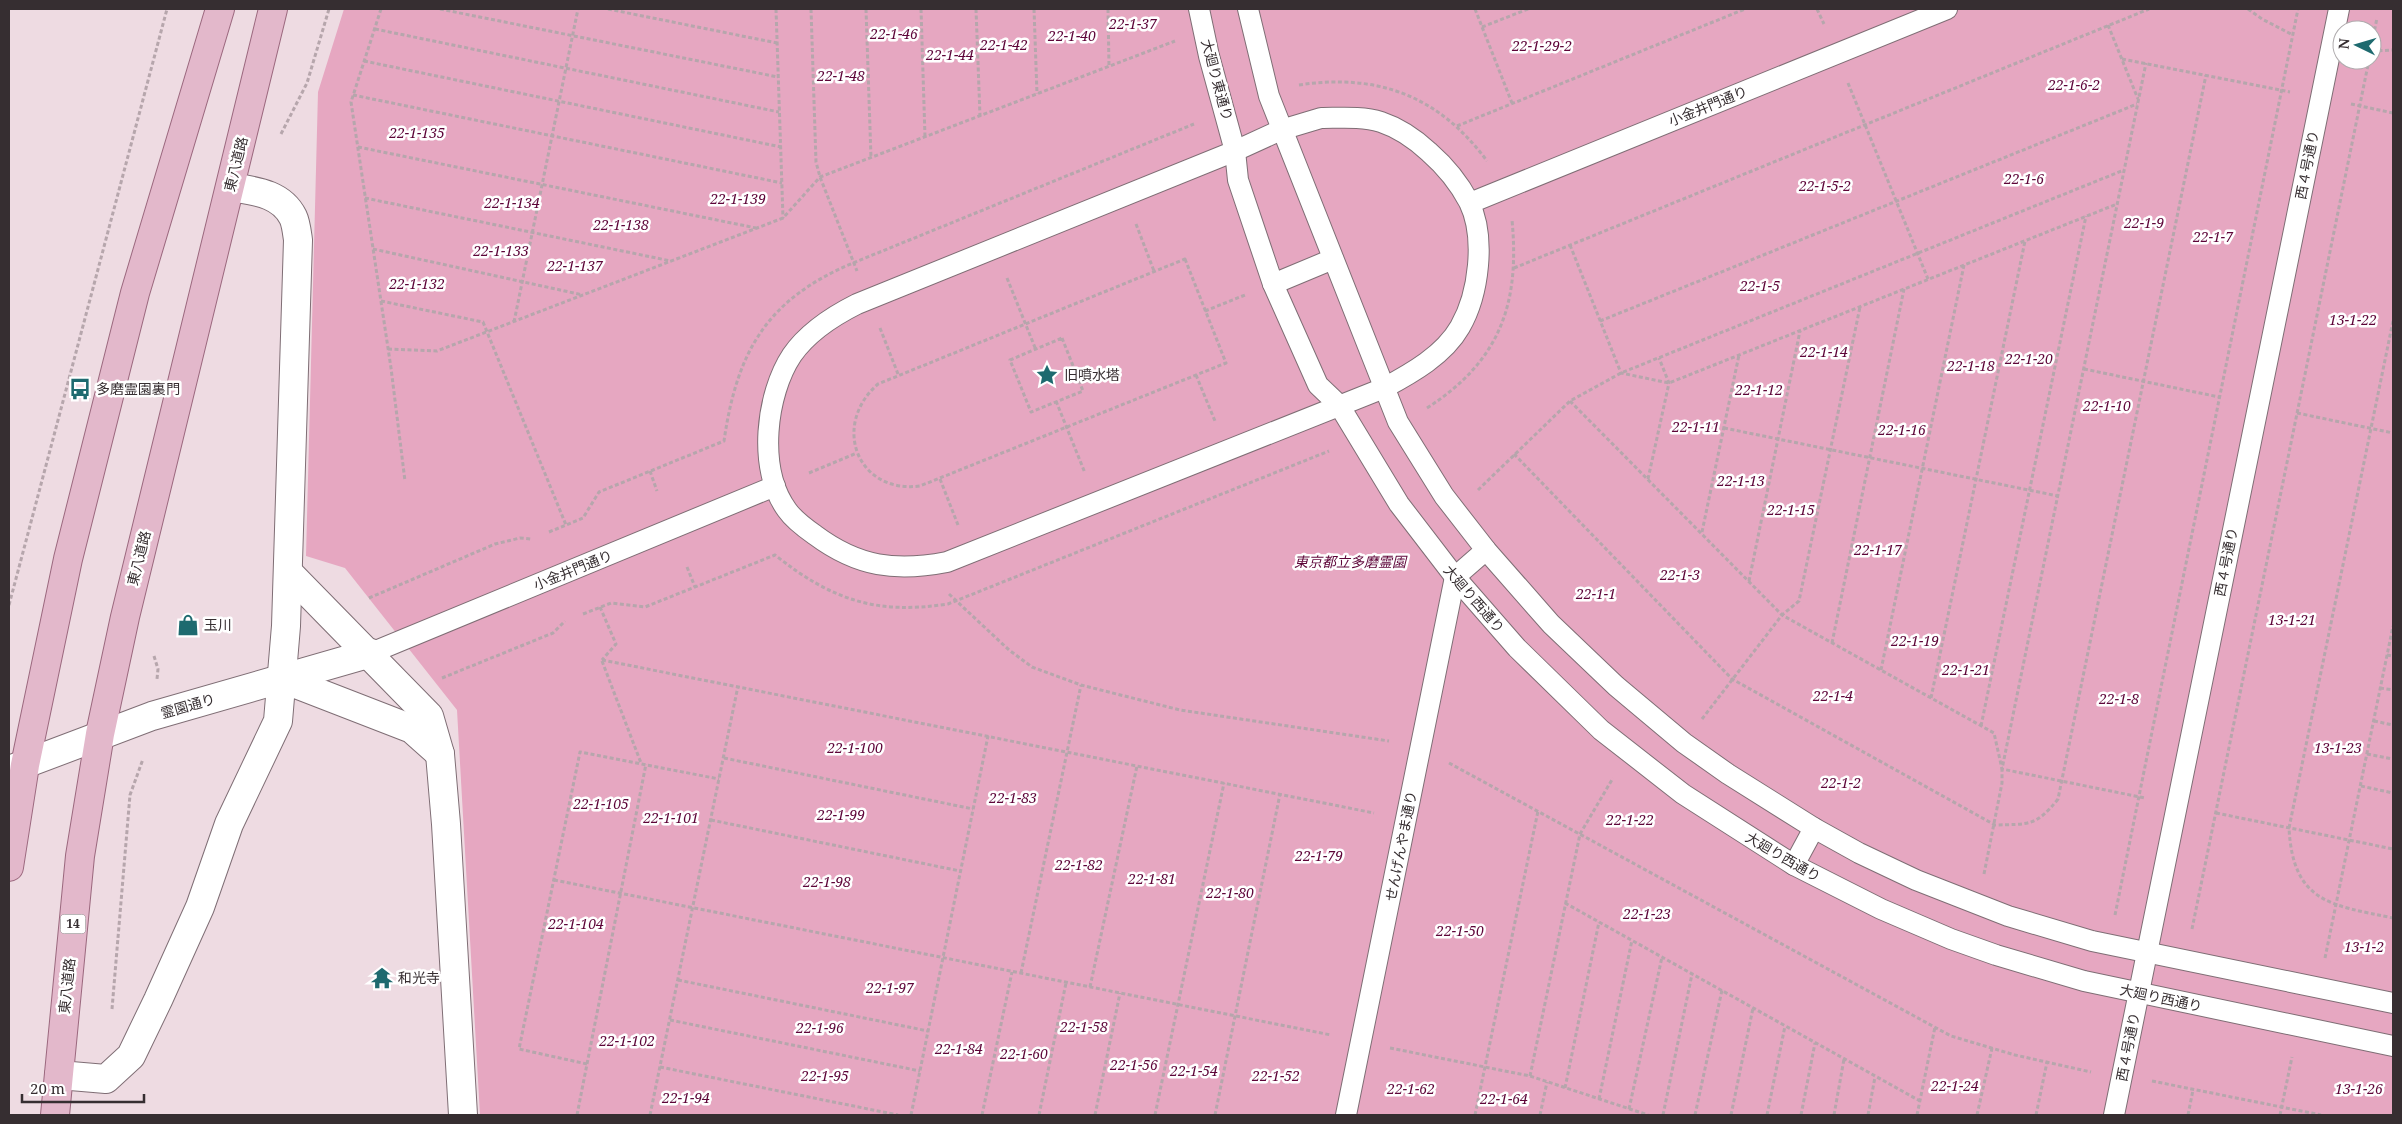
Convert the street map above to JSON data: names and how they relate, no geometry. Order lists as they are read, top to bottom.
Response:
{
  "streets": {
    "main road": ["東八道路", "14"],
    "street": ["霊園通り"],
    "lane": [
      "大廻り東通り",
      "小金井門通り",
      "西４号通り",
      "大廻り西通り",
      "せんげんやま通り"
    ]
  },
  "crossings": [
    ["大廻り東通り", "大廻り西通り"],
    ["小金井門通り", "霊園通り"],
    ["東八道路", "霊園通り"],
    ["西４号通り", "大廻り西通り"],
    ["大廻り西通り", "せんげんやま通り"]
  ],
  "parks": [
    "22-1-37",
    "22-1-46",
    "22-1-40",
    "22-1-42",
    "22-1-29-2",
    "22-1-44",
    "22-1-48",
    "22-1-6-2",
    "22-1-135",
    "22-1-6",
    "22-1-5-2",
    "22-1-139",
    "22-1-134",
    "22-1-9",
    "22-1-138",
    "22-1-7",
    "22-1-133",
    "22-1-137",
    "22-1-132",
    "22-1-5",
    "13-1-22",
    "22-1-14",
    "22-1-20",
    "22-1-18",
    "22-1-12",
    "22-1-10",
    "22-1-11",
    "22-1-16",
    "22-1-13",
    "22-1-15",
    "22-1-17",
    "東京都立多磨霊園",
    "22-1-3",
    "22-1-1",
    "13-1-21",
    "22-1-19",
    "22-1-21",
    "22-1-4",
    "22-1-8",
    "22-1-100",
    "13-1-23",
    "22-1-2",
    "22-1-83",
    "22-1-105",
    "22-1-99",
    "22-1-101",
    "22-1-22",
    "22-1-79",
    "22-1-82",
    "22-1-81",
    "22-1-98",
    "22-1-80",
    "22-1-23",
    "22-1-104",
    "22-1-50",
    "13-1-2",
    "22-1-97",
    "22-1-58",
    "22-1-96",
    "22-1-102",
    "22-1-84",
    "22-1-60",
    "22-1-56",
    "22-1-54",
    "22-1-95",
    "22-1-52",
    "22-1-24",
    "22-1-62",
    "13-1-26",
    "22-1-94",
    "22-1-64"
  ],
  "places": {
    "place": ["旧噴水塔"],
    "bus stop": ["多磨霊園裏門"],
    "shop": ["玉川"],
    "temple": ["和光寺"]
  },
  "scale_bar": "20 m",
  "north": "left"
}
